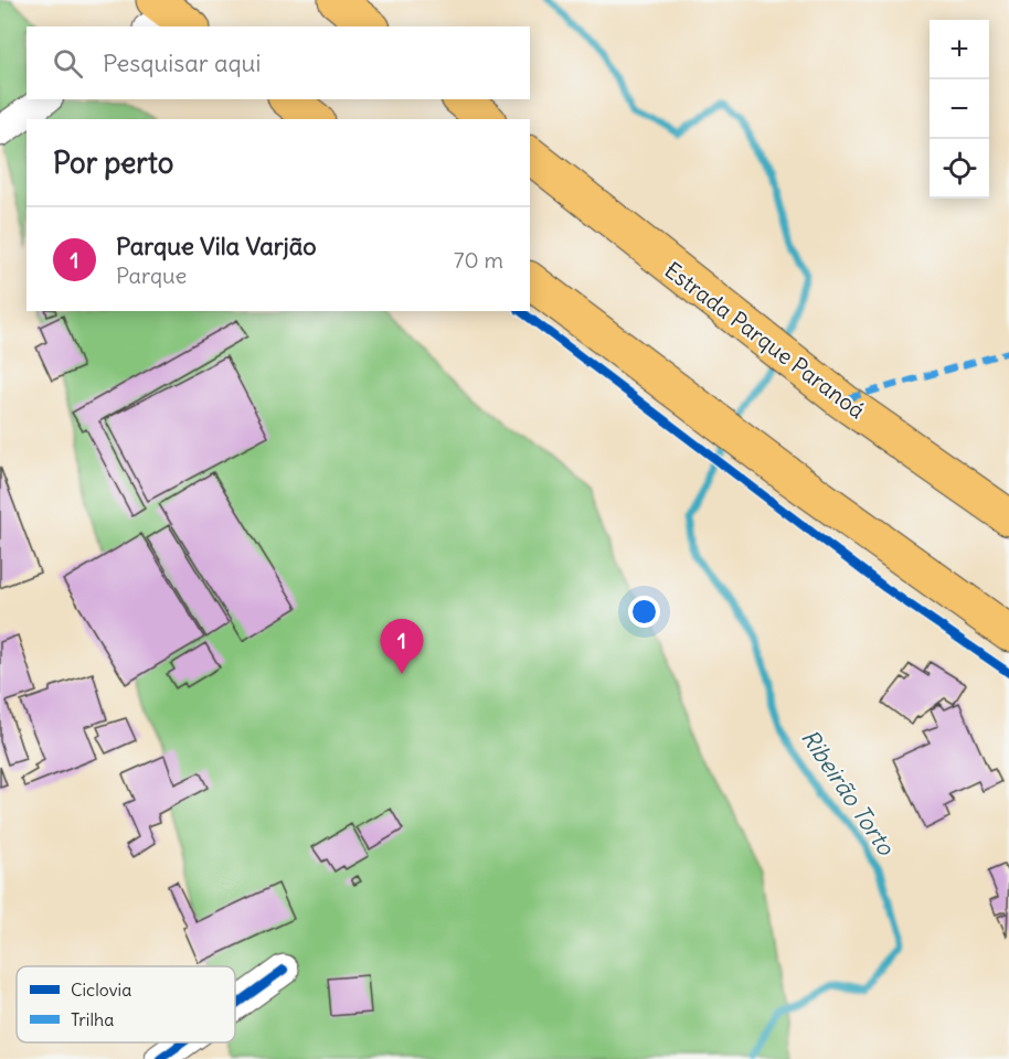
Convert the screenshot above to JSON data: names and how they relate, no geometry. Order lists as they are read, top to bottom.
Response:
{
  "streets": {
    "main road": ["Estrada Parque Paranoá"]
  },
  "water": ["Ribeirão Torto"],
  "legend": ["Ciclovia", "Trilha"],
  "page": {
    "map_buttons": ["+", "−"],
    "search": "Pesquisar aqui",
    "heading": "Por perto",
    "list": [
      {
        "mark": "1",
        "name": "Parque Vila Varjão",
        "note": "Parque",
        "value": "70 m"
      }
    ],
    "pins": "1"
  }
}
